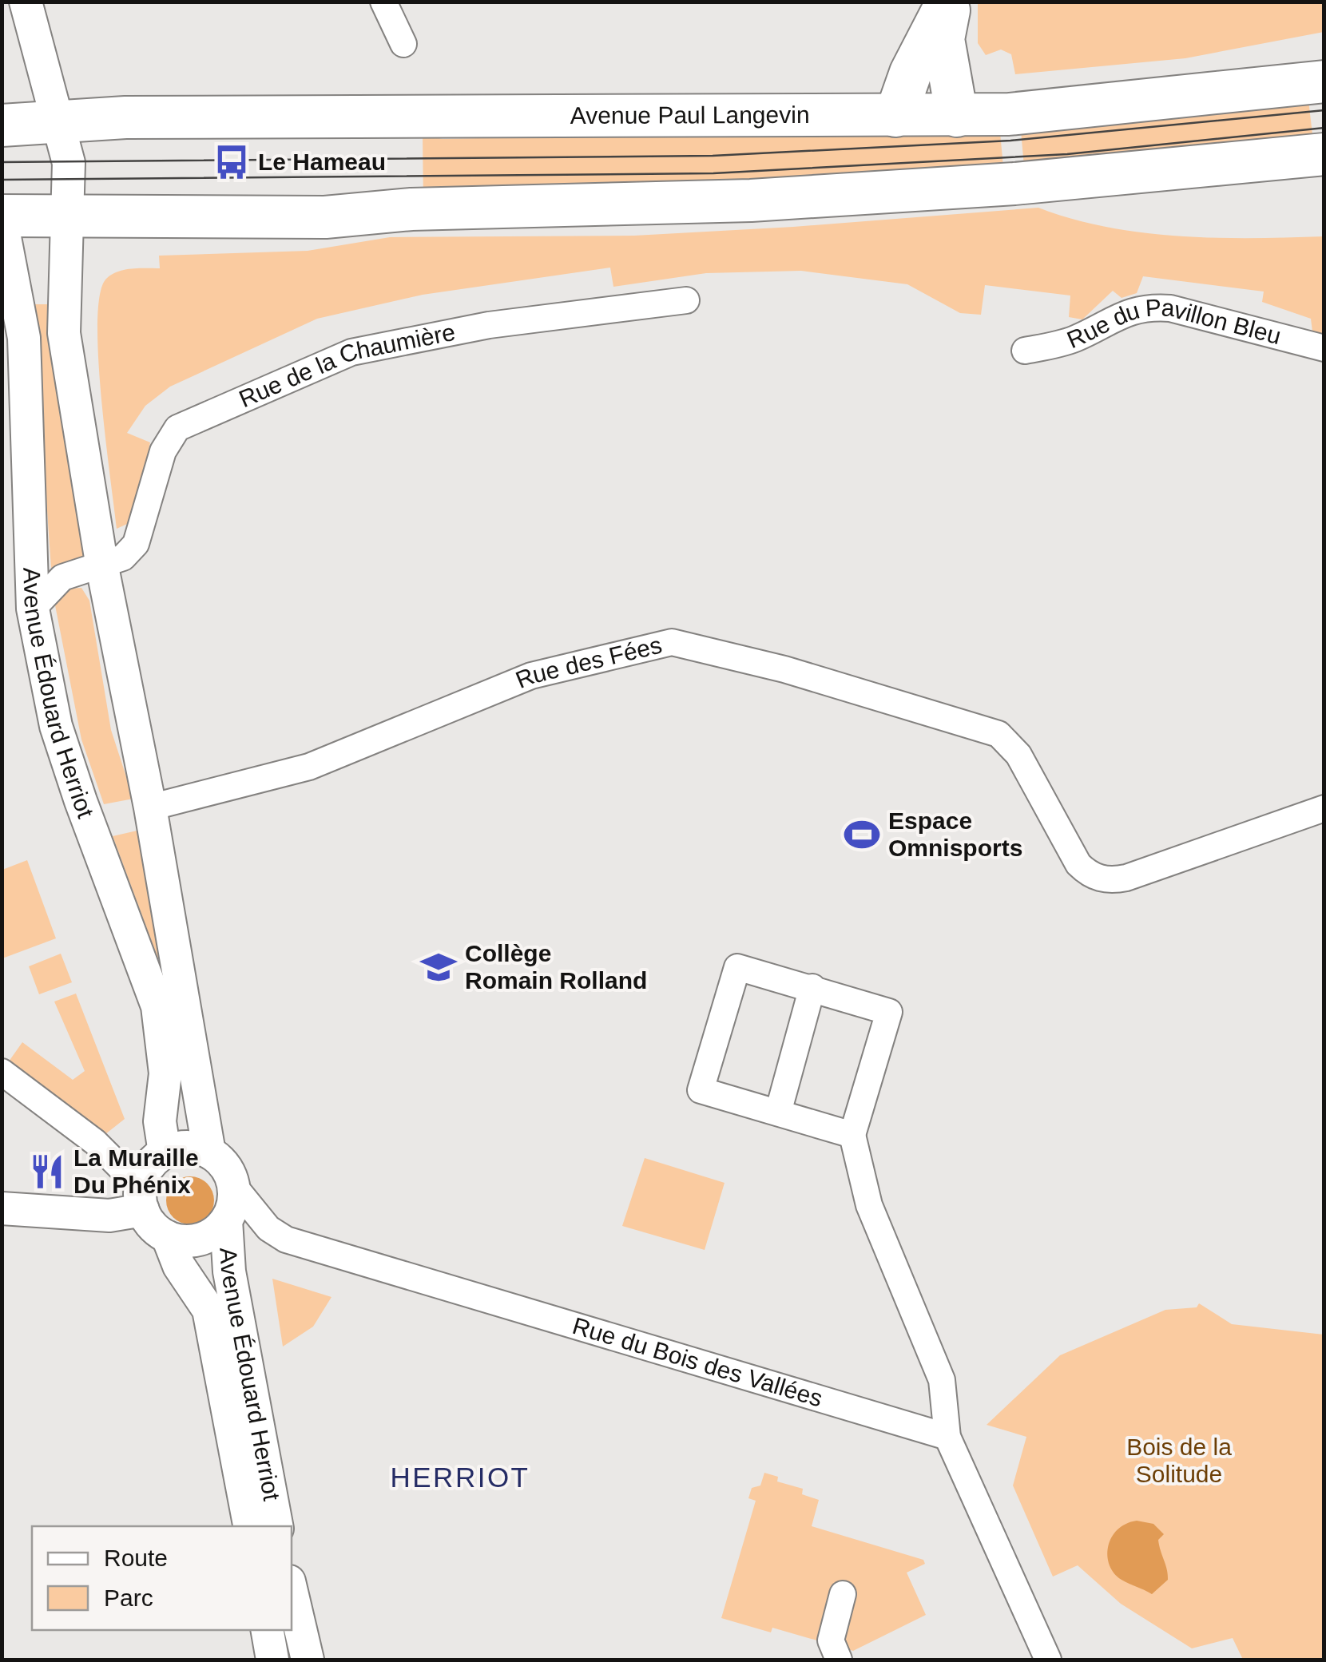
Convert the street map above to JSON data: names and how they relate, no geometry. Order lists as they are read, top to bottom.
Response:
{
  "streets": {
    "main road": ["Avenue Paul Langevin"],
    "street": [
      "Rue du Pavillon Bleu",
      "Rue de la Chaumière",
      "Rue des Fées",
      "Avenue Édouard Herriot",
      "Rue du Bois des Vallées"
    ]
  },
  "crossings": [
    ["Rue de la Chaumière", "Avenue Édouard Herriot"],
    ["Avenue Édouard Herriot", "Rue du Bois des Vallées"]
  ],
  "districts": ["HERRIOT"],
  "parks": ["Bois de la Solitude"],
  "places": {
    "bus stop": ["Le Hameau"],
    "sports": ["Espace Omnisports"],
    "school or university": ["Collège Romain Rolland"],
    "restaurant": ["La Muraille Du Phénix"]
  },
  "legend": ["Route", "Parc"]
}
